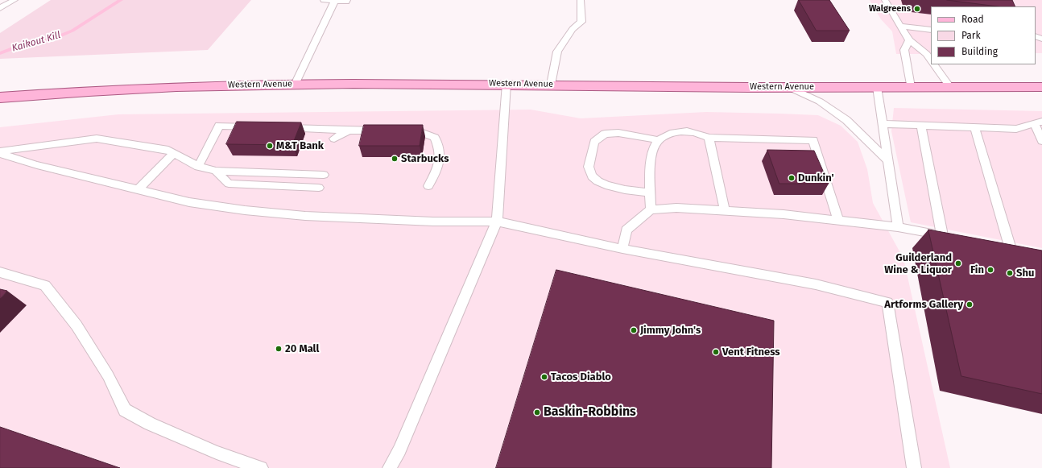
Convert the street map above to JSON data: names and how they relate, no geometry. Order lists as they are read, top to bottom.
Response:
{
  "streets": {
    "main road": ["Western Avenue"]
  },
  "water": ["Kaikout Kill"],
  "places": [
    "Walgreens",
    "M&T Bank",
    "Starbucks",
    "Dunkin'",
    "Guilderland Wine & Liquor",
    "Fin",
    "Shu",
    "Artforms Gallery",
    "Jimmy John's",
    "20 Mall",
    "Vent Fitness",
    "Tacos Diablo",
    "Baskin-Robbins"
  ],
  "legend": ["Road", "Park", "Building"]
}
